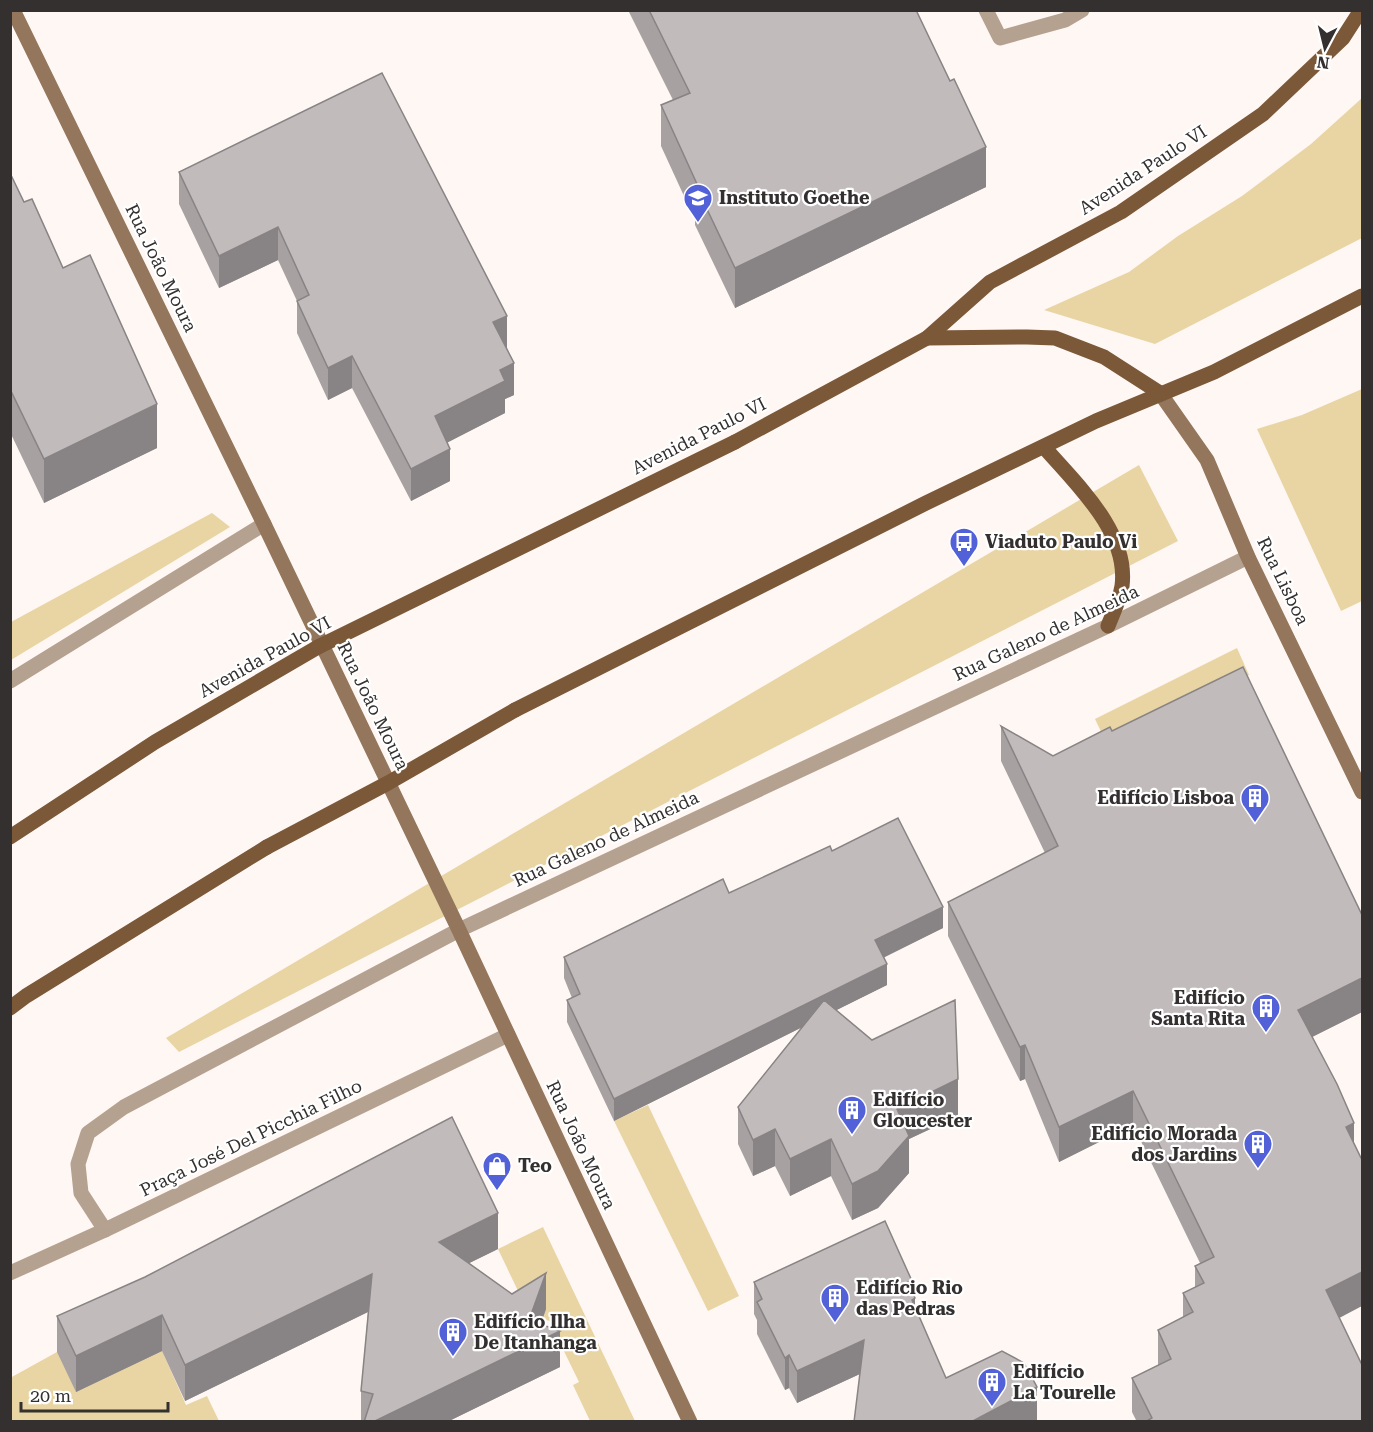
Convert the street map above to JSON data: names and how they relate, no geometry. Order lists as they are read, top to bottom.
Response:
{
  "streets": {
    "main road": ["Avenida Paulo VI"],
    "street": [
      "Rua João Moura",
      "Rua Lisboa",
      "Rua Galeno de Almeida",
      "Praça José Del Picchia Filho"
    ]
  },
  "crossings": [
    ["Rua João Moura", "Rua Galeno de Almeida"],
    ["Rua João Moura", "Praça José Del Picchia Filho"],
    ["Rua Lisboa", "Rua Galeno de Almeida"],
    ["Rua Galeno de Almeida", "Praça José Del Picchia Filho"]
  ],
  "places": {
    "school or university": ["Instituto Goethe"],
    "bus stop": ["Viaduto Paulo Vi"],
    "building": [
      "Edifício Lisboa",
      "Edifício Santa Rita",
      "Edifício Gloucester",
      "Edifício Morada dos Jardins",
      "Edifício Rio das Pedras",
      "Edifício Ilha De Itanhanga",
      "Edifício La Tourelle"
    ],
    "shop": ["Teo"]
  },
  "scale_bar": "20 m",
  "north": "bottom"
}
